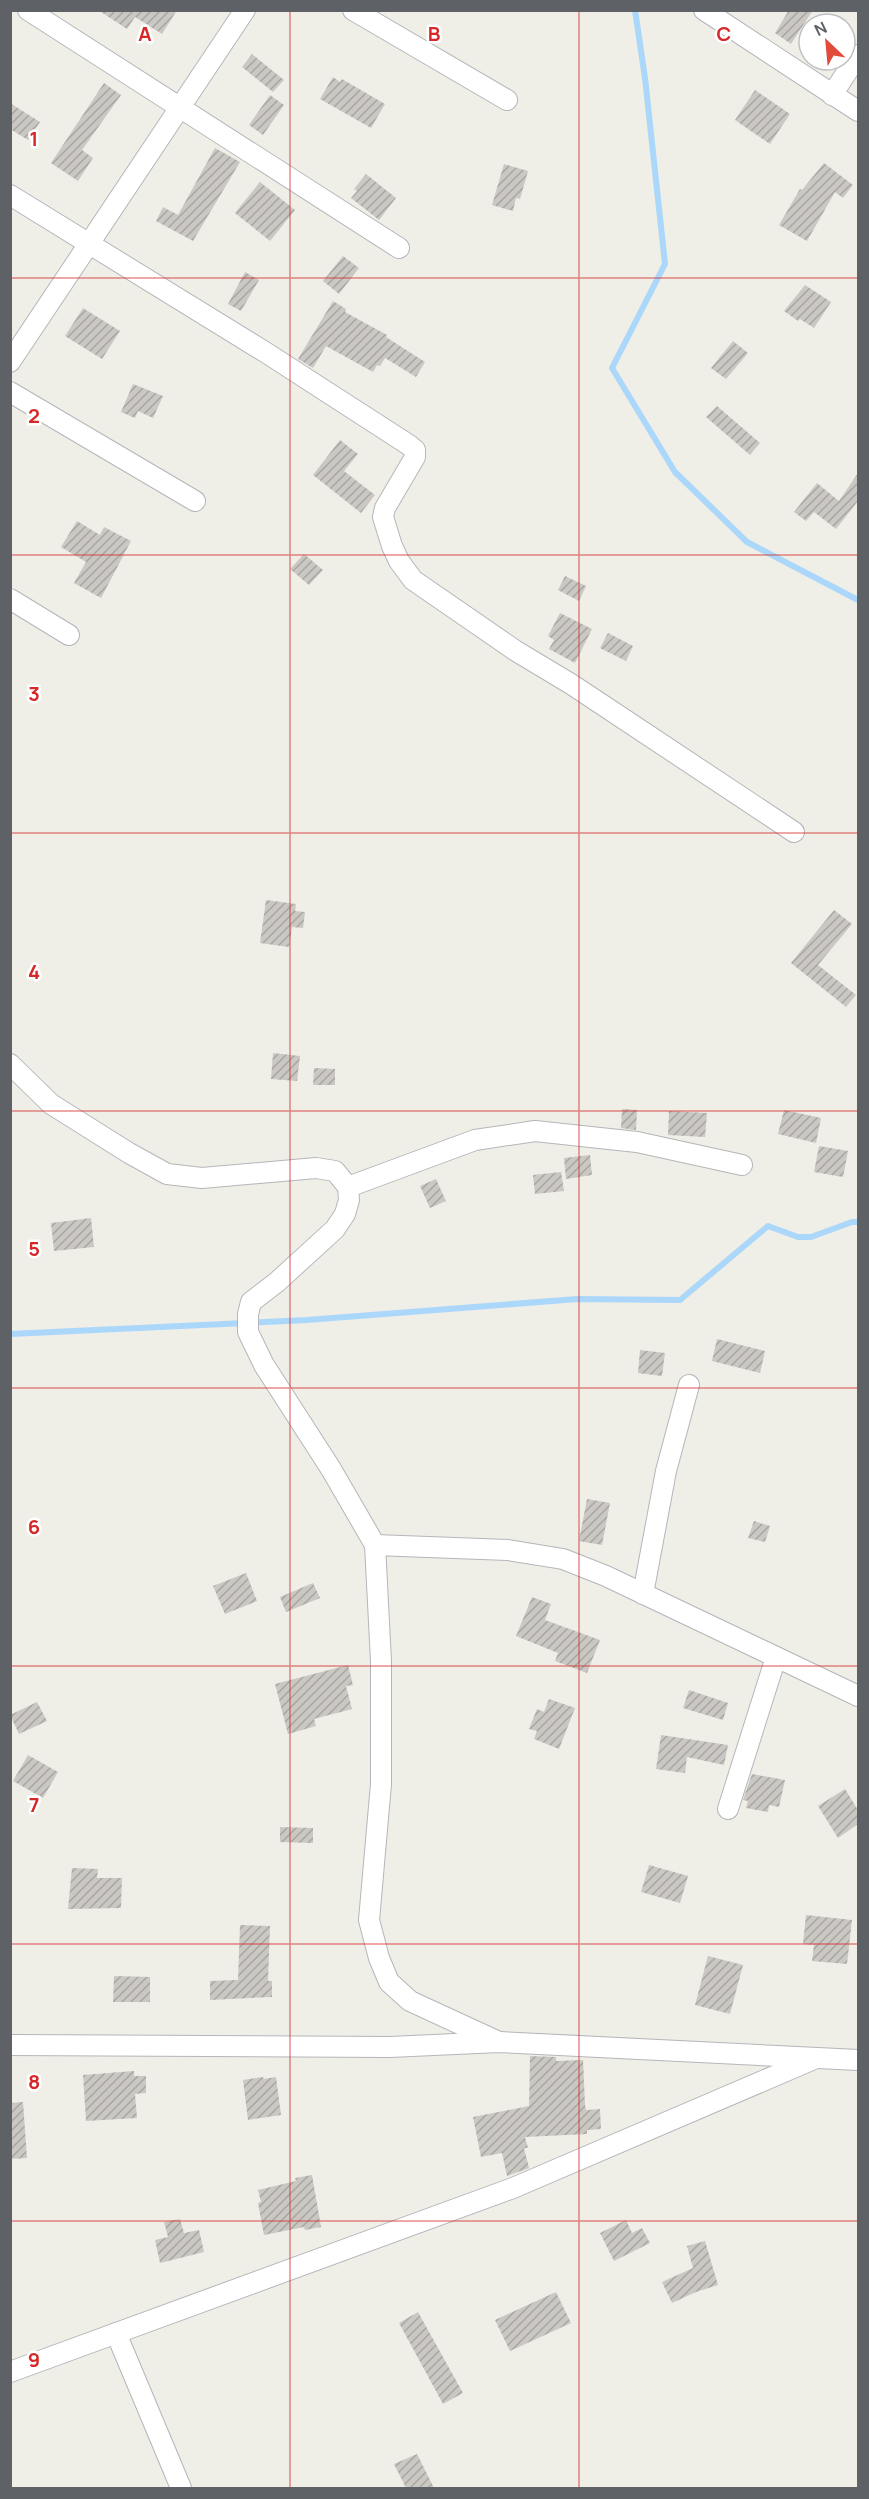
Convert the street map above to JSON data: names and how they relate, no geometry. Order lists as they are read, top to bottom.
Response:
{
  "north": "top left",
  "grid": {
    "columns": ["A", "B", "C"],
    "rows": [
      "1",
      "2",
      "3",
      "4",
      "5",
      "6",
      "7",
      "8",
      "9"
    ]
  }
}
